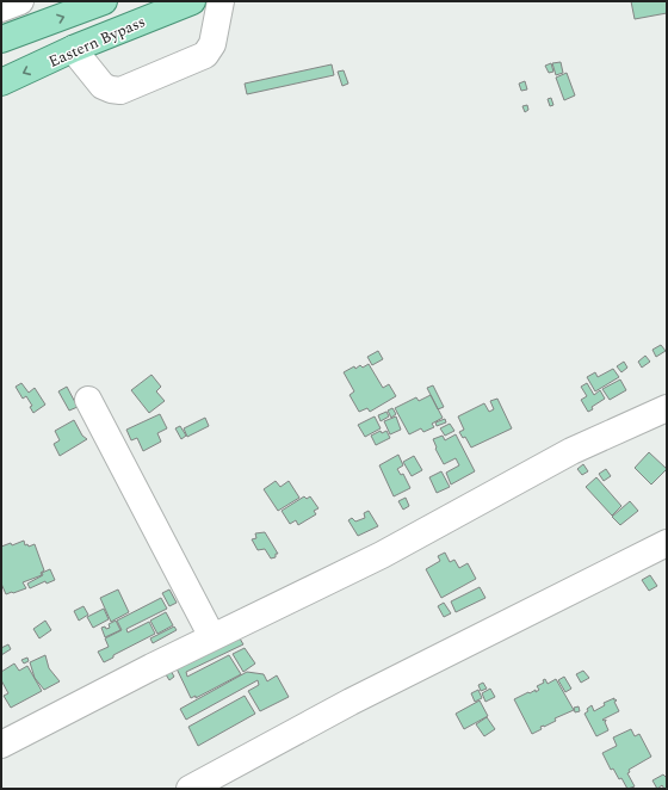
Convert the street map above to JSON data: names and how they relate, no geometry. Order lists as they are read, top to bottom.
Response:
{
  "streets": {
    "main road": ["Eastern Bypass"]
  }
}
